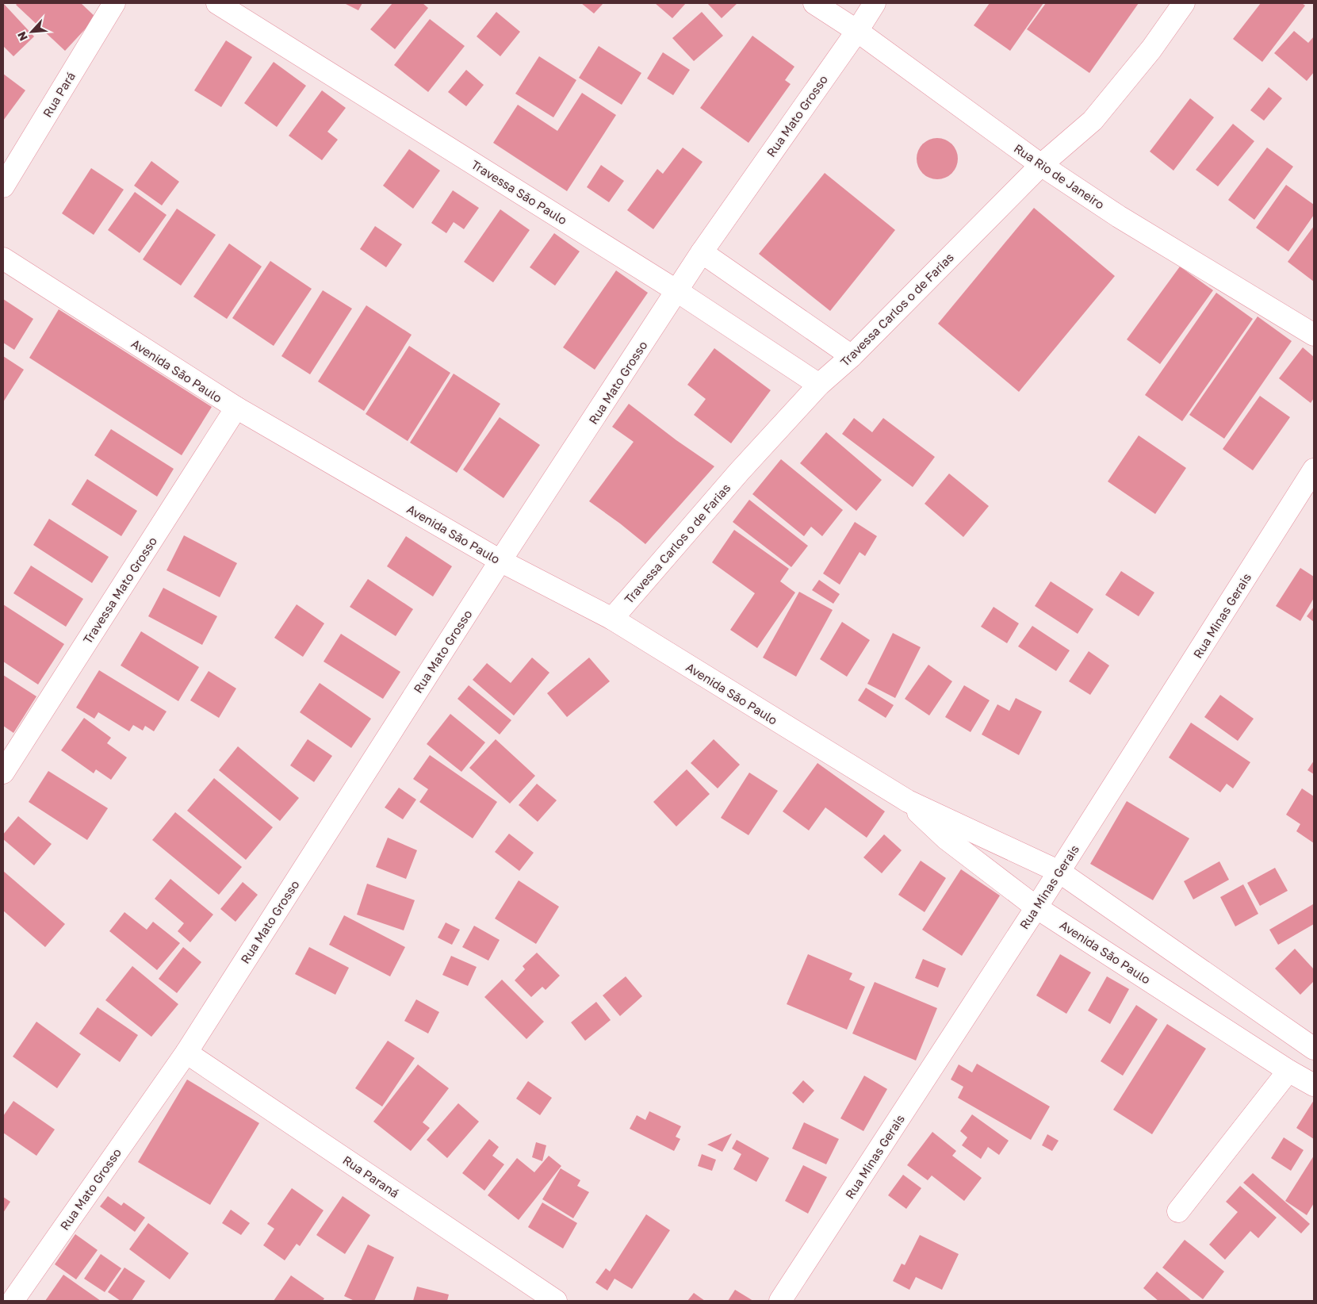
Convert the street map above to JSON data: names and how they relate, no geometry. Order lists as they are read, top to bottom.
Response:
{
  "streets": {
    "street": [
      "Rua Pará",
      "Rua Mato Grosso",
      "Rua Rio de Janeiro",
      "Travessa São Paulo",
      "Travessa Carlos o de Farias",
      "Avenida São Paulo",
      "Travessa Mato Grosso",
      "Rua Minas Gerais",
      "Rua Paraná"
    ]
  },
  "crossings": [
    ["Rua Mato Grosso", "Rua Rio de Janeiro"],
    ["Rua Mato Grosso", "Travessa São Paulo"],
    ["Rua Mato Grosso", "Avenida São Paulo"],
    ["Rua Mato Grosso", "Rua Paraná"],
    ["Rua Rio de Janeiro", "Travessa Carlos o de Farias"],
    ["Travessa São Paulo", "Travessa Carlos o de Farias"],
    ["Travessa Carlos o de Farias", "Avenida São Paulo"],
    ["Avenida São Paulo", "Travessa Mato Grosso"],
    ["Avenida São Paulo", "Rua Minas Gerais"]
  ],
  "north": "bottom left"
}
